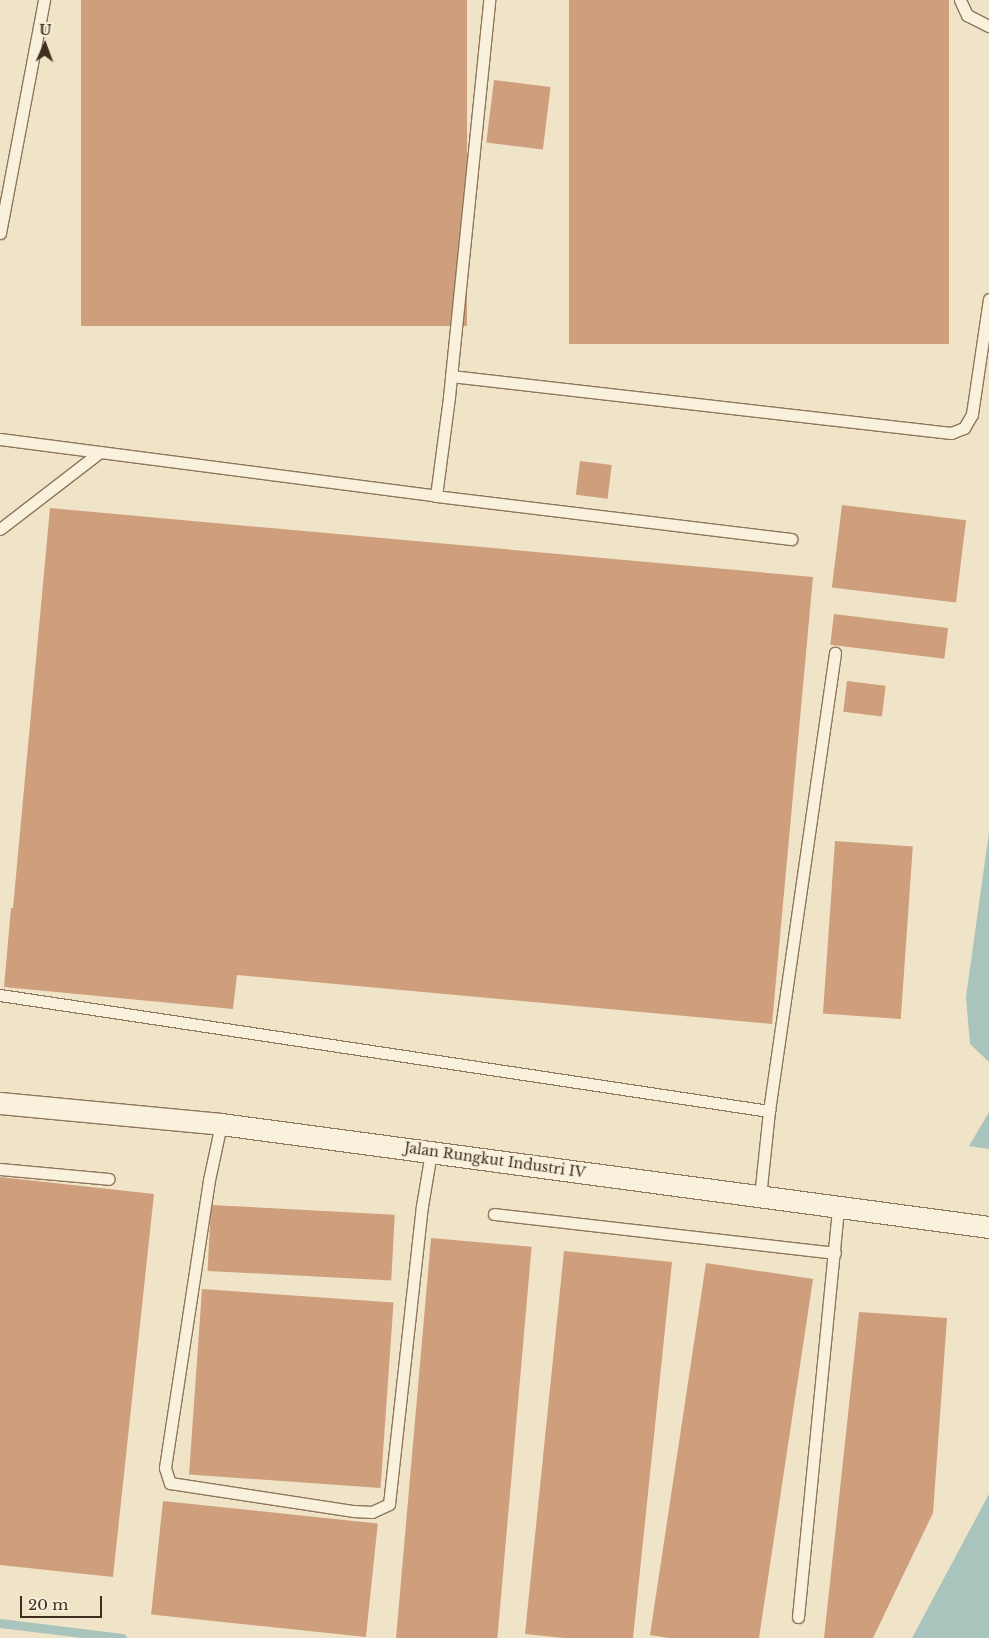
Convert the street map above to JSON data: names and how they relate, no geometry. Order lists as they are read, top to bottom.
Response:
{
  "streets": {
    "street": ["Jalan Rungkut Industri IV"]
  },
  "scale_bar": "20 m",
  "north": "top"
}
